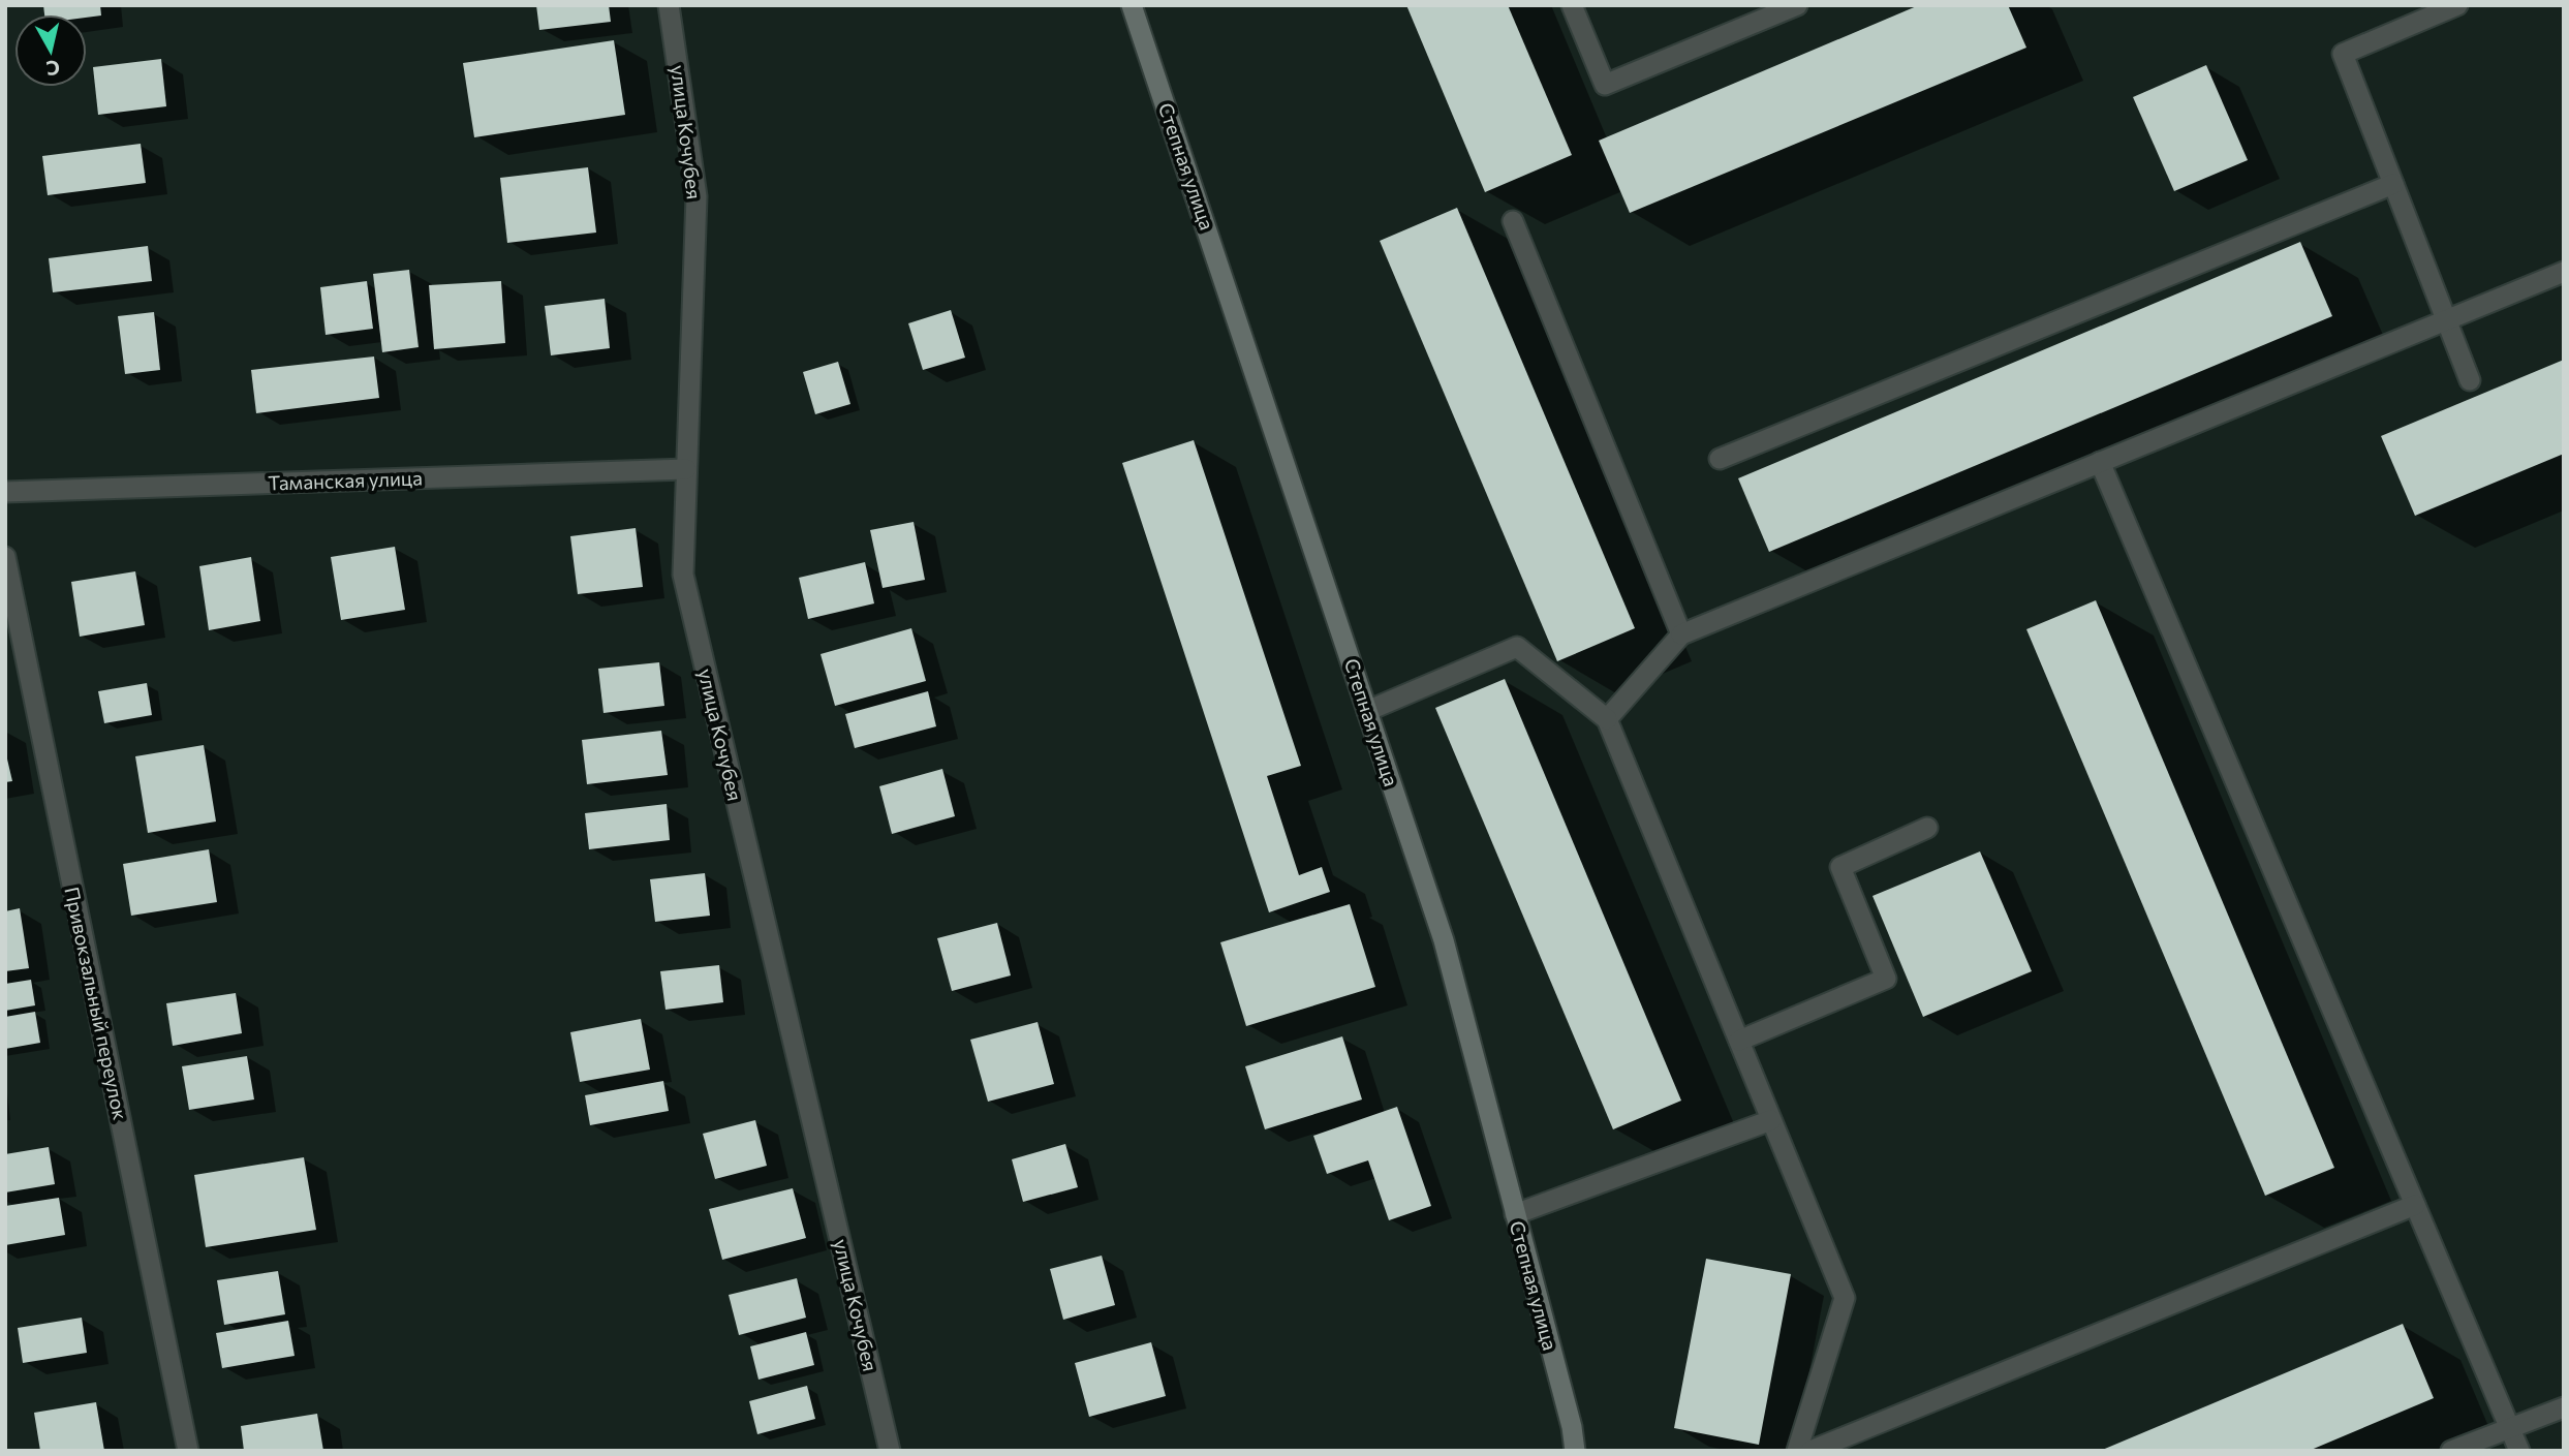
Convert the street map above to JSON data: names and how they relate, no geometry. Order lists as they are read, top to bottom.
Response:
{
  "streets": {
    "main road": ["Степная улица"],
    "street": ["улица Кочубея", "Таманская улица", "Привокзальный переулок"]
  },
  "crossings": [
    ["улица Кочубея", "Таманская улица"]
  ],
  "north": "bottom"
}
